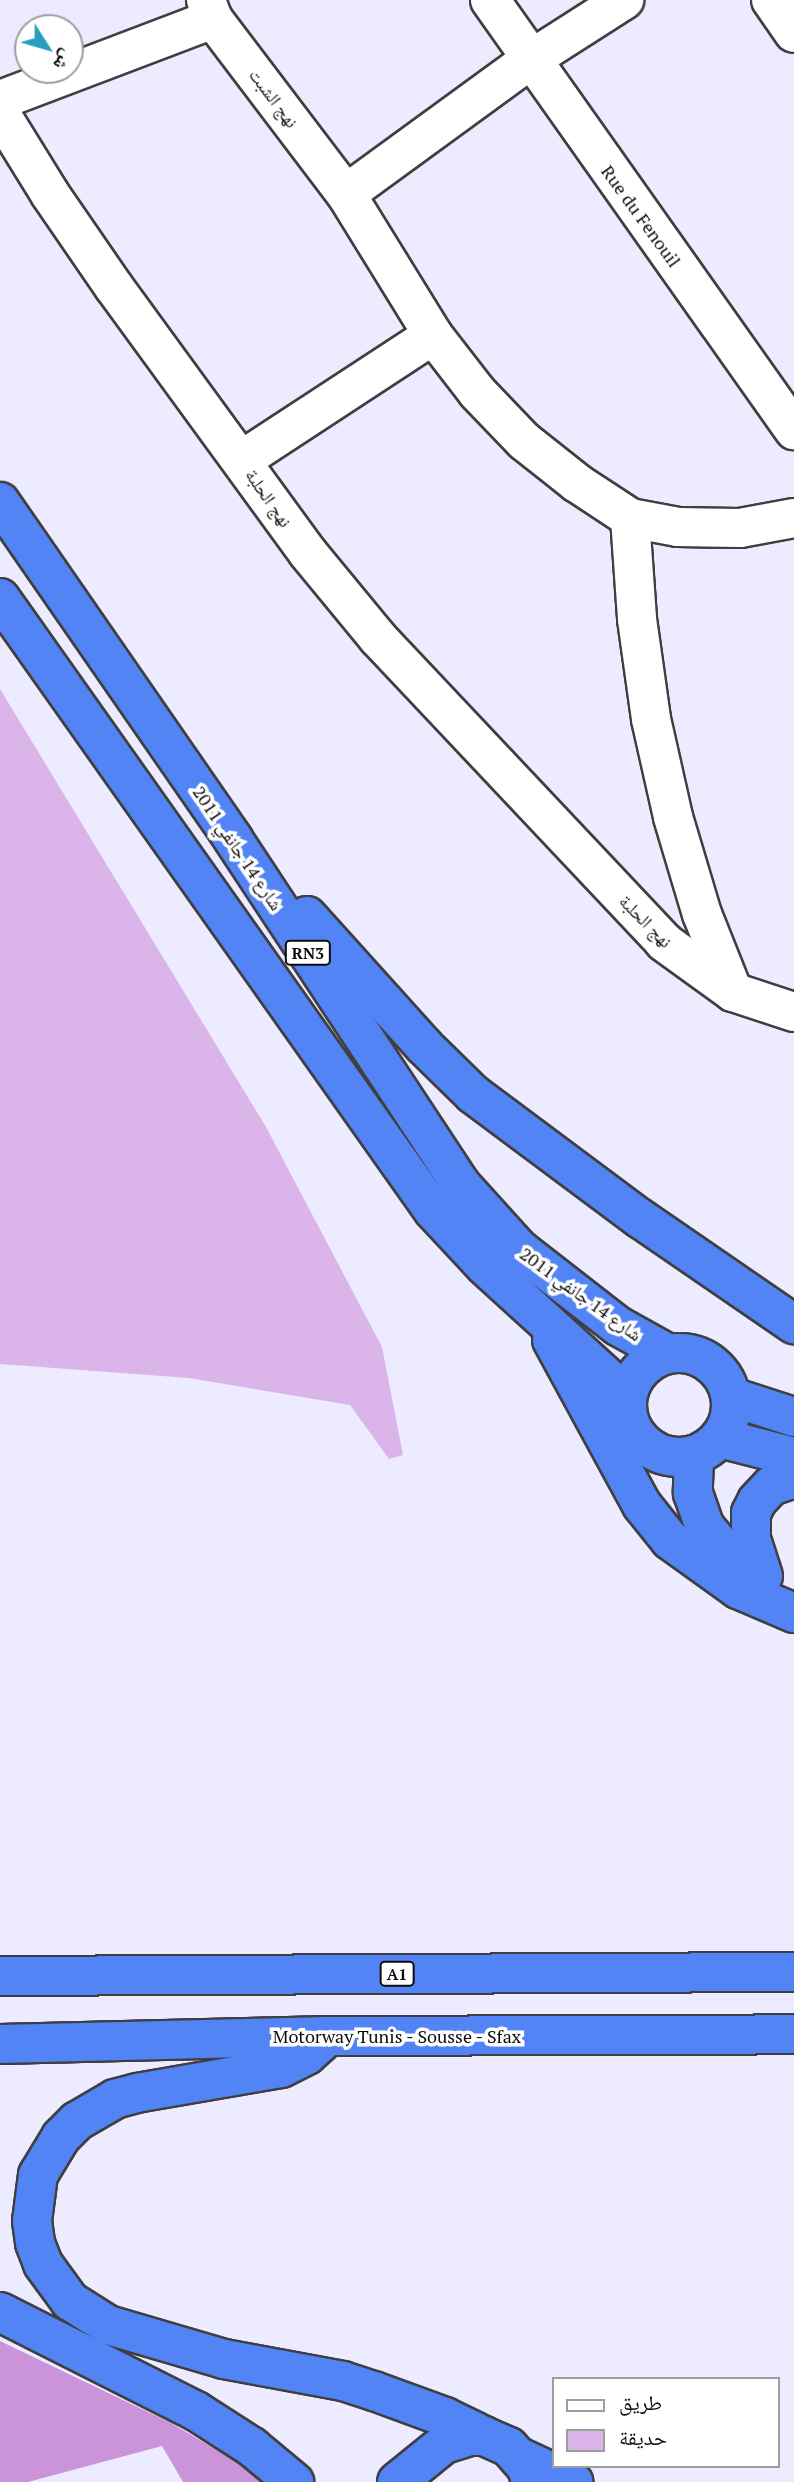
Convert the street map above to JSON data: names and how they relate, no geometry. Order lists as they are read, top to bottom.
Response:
{
  "streets": {
    "highway": [
      "شارع 14 جانفي 2011",
      "RN3",
      "A1",
      "Motorway Tunis - Sousse - Sfax"
    ],
    "street": ["نهج الشبت", "Rue du Fenouil", "نهج الحلبة"]
  },
  "legend": ["طريق", "حديقة"],
  "north": "bottom right"
}
